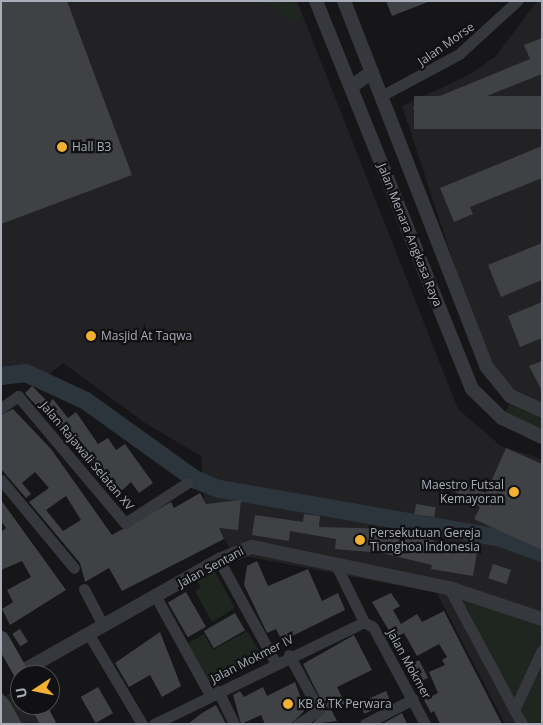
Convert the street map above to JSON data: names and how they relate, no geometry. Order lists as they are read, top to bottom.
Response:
{
  "streets": {
    "street": [
      "Jalan Morse",
      "Jalan Menara Angkasa Raya",
      "Jalan Rajawali Selatan XV",
      "Jalan Sentani",
      "Jalan Mokmer IV",
      "Jalan Mokmer"
    ]
  },
  "crossings": [
    ["Jalan Morse", "Jalan Menara Angkasa Raya"],
    ["Jalan Sentani", "Jalan Mokmer"],
    ["Jalan Mokmer IV", "Jalan Mokmer"]
  ],
  "places": [
    "Hall B3",
    "Masjid At Taqwa",
    "Maestro Futsal Kemayoran",
    "Persekutuan Gereja Tionghoa Indonesia",
    "KB & TK Perwara"
  ],
  "north": "left"
}
